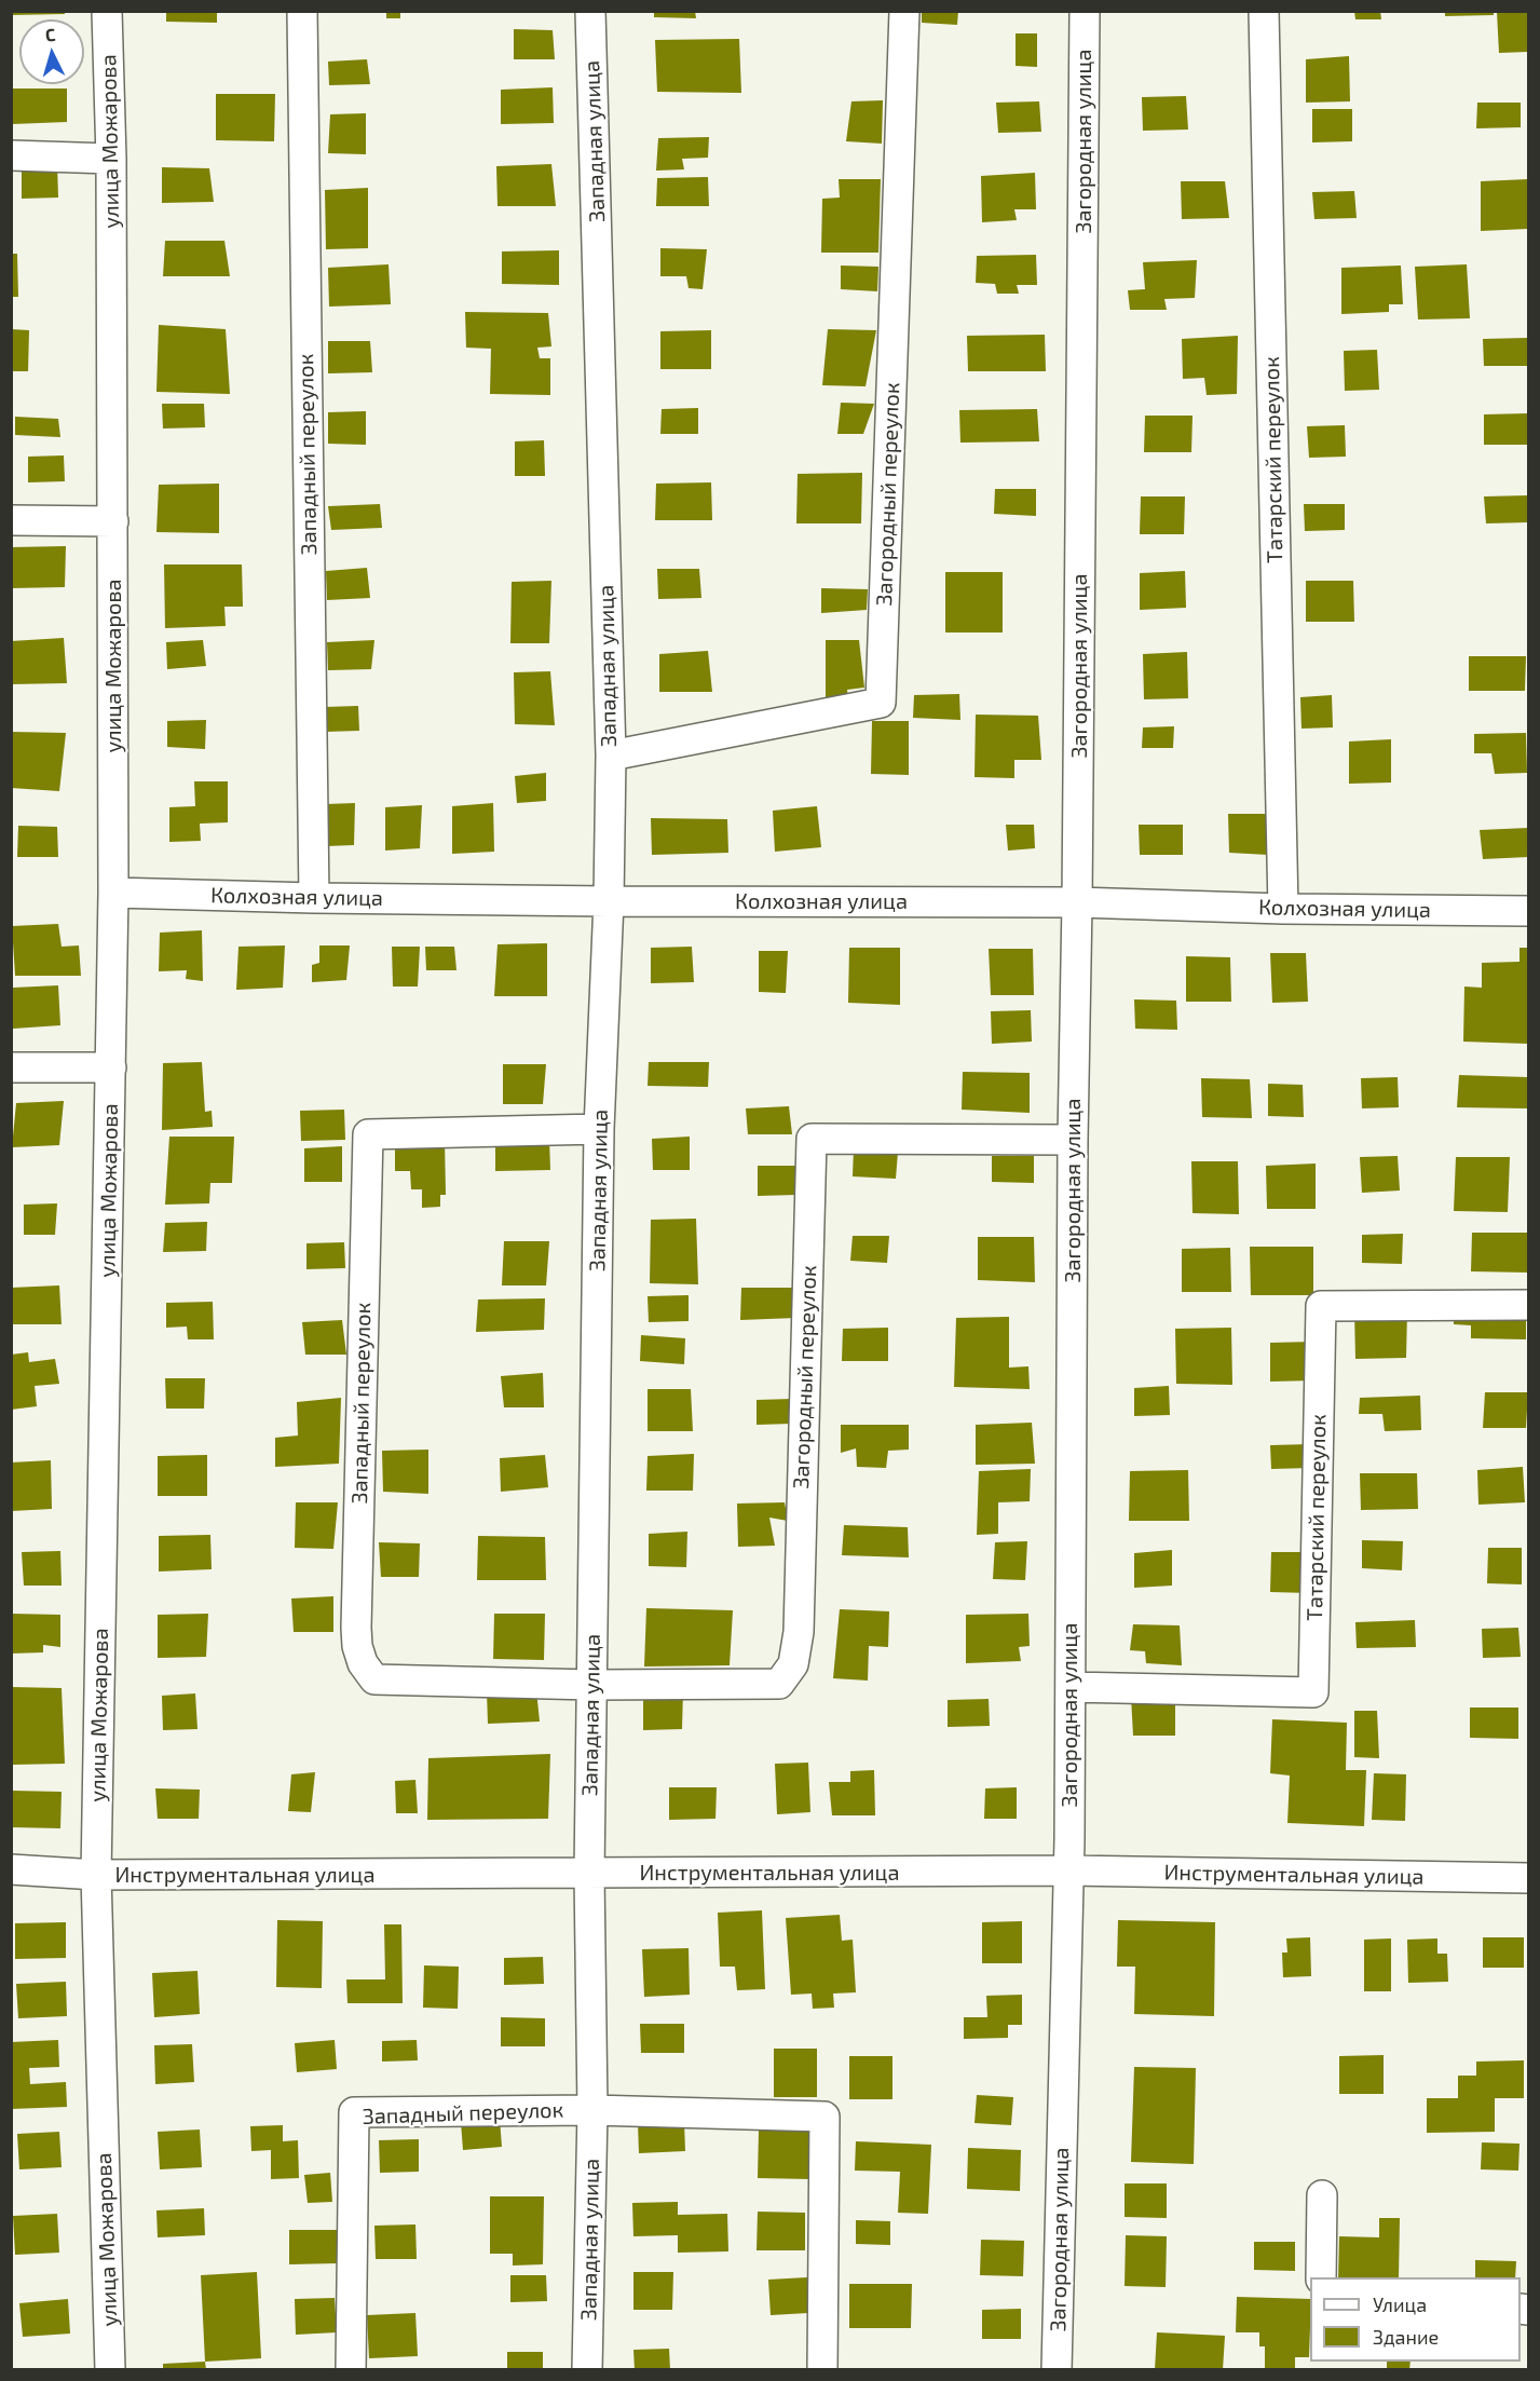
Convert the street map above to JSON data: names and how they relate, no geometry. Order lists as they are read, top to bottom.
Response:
{
  "streets": {
    "street": [
      "улица Можарова",
      "Западная улица",
      "Загородная улица",
      "Западный переулок",
      "Татарский переулок",
      "Загородный переулок",
      "Колхозная улица",
      "Инструментальная улица"
    ]
  },
  "crossings": [
    ["улица Можарова", "Колхозная улица"],
    ["улица Можарова", "Инструментальная улица"],
    ["Западная улица", "Западный переулок"],
    ["Западная улица", "Загородный переулок"],
    ["Западная улица", "Колхозная улица"],
    ["Западная улица", "Инструментальная улица"],
    ["Загородная улица", "Татарский переулок"],
    ["Загородная улица", "Загородный переулок"],
    ["Загородная улица", "Колхозная улица"],
    ["Загородная улица", "Инструментальная улица"],
    ["Западный переулок", "Загородный переулок"],
    ["Западный переулок", "Колхозная улица"],
    ["Татарский переулок", "Колхозная улица"]
  ],
  "legend": ["Улица", "Здание"],
  "north": "top"
}
